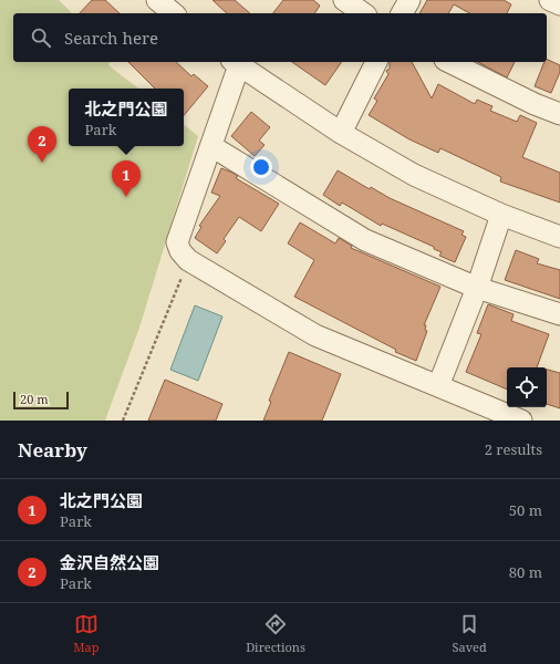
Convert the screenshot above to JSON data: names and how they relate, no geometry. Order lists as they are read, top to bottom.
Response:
{
  "scale_bar": "20 m",
  "page": {
    "search": "Search here",
    "popup": ["北之門公園", "Park"],
    "pins": ["2", "1"],
    "scale": "20 m",
    "heading": ["Nearby", "2 results"],
    "list": [
      {
        "mark": "1",
        "name": "北之門公園",
        "note": "Park",
        "value": "50 m"
      },
      {
        "mark": "2",
        "name": "金沢自然公園",
        "note": "Park",
        "value": "80 m"
      }
    ],
    "nav": ["Map", "Directions", "Saved"]
  }
}
